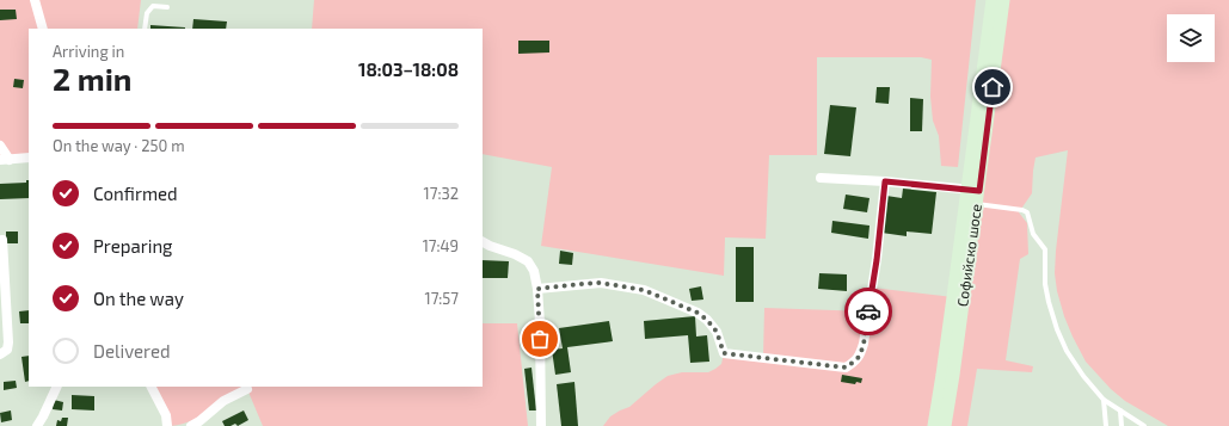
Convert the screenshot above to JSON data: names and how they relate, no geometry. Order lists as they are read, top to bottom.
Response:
{
  "streets": {
    "main road": ["Софийско шосе"]
  },
  "page": {
    "heading": ["2 min", "Arriving in", "18:03–18:08"],
    "bar": "On the way · 250 m",
    "list": [
      ["Confirmed", "17:32"],
      ["Preparing", "17:49"],
      ["On the way", "17:57"],
      "Delivered"
    ]
  }
}
